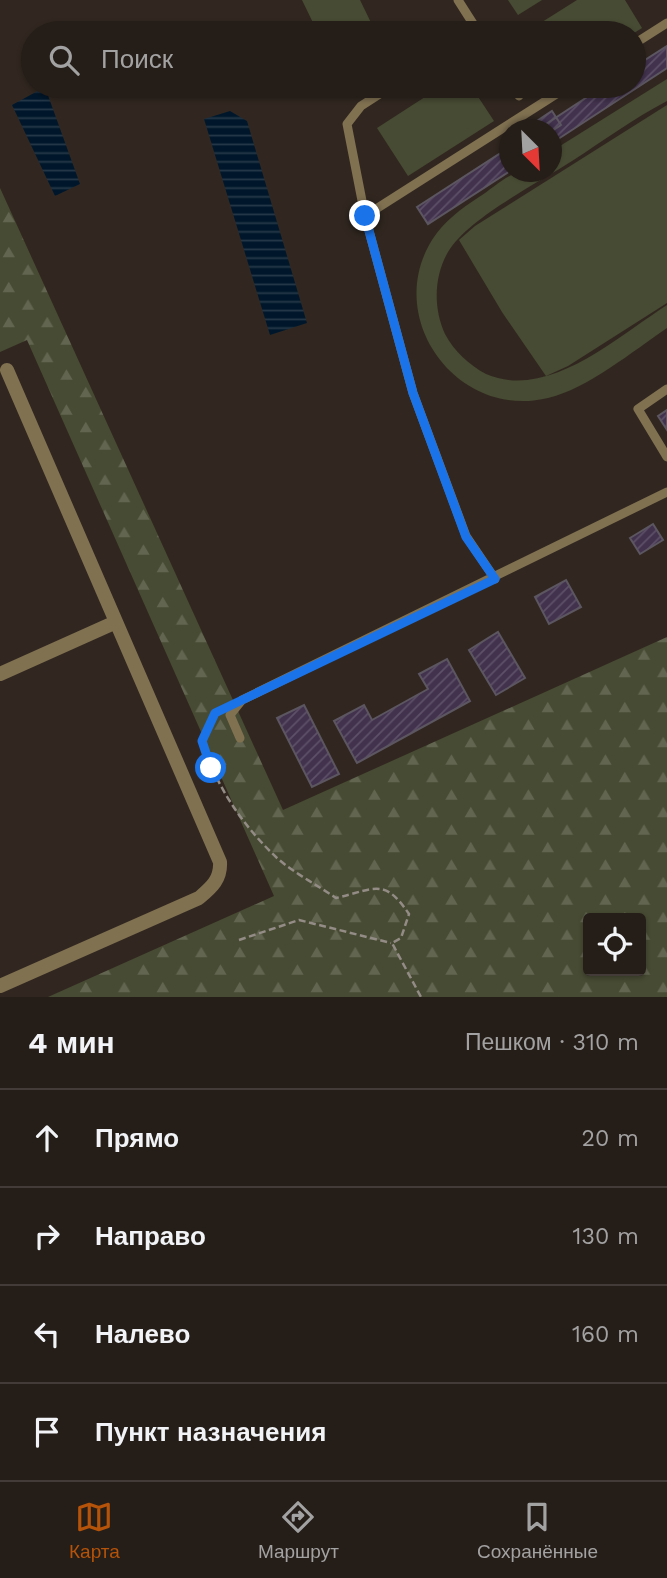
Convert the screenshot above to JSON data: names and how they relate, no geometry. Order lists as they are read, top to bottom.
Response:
{
  "north": "bottom right",
  "page": {
    "search": "Поиск",
    "heading": ["4 мин", "Пешком · 310 m"],
    "list": [
      ["Прямо", "20 m"],
      ["Направо", "130 m"],
      ["Налево", "160 m"],
      "Пункт назначения"
    ],
    "nav": ["Карта", "Маршрут", "Сохранённые"]
  }
}
